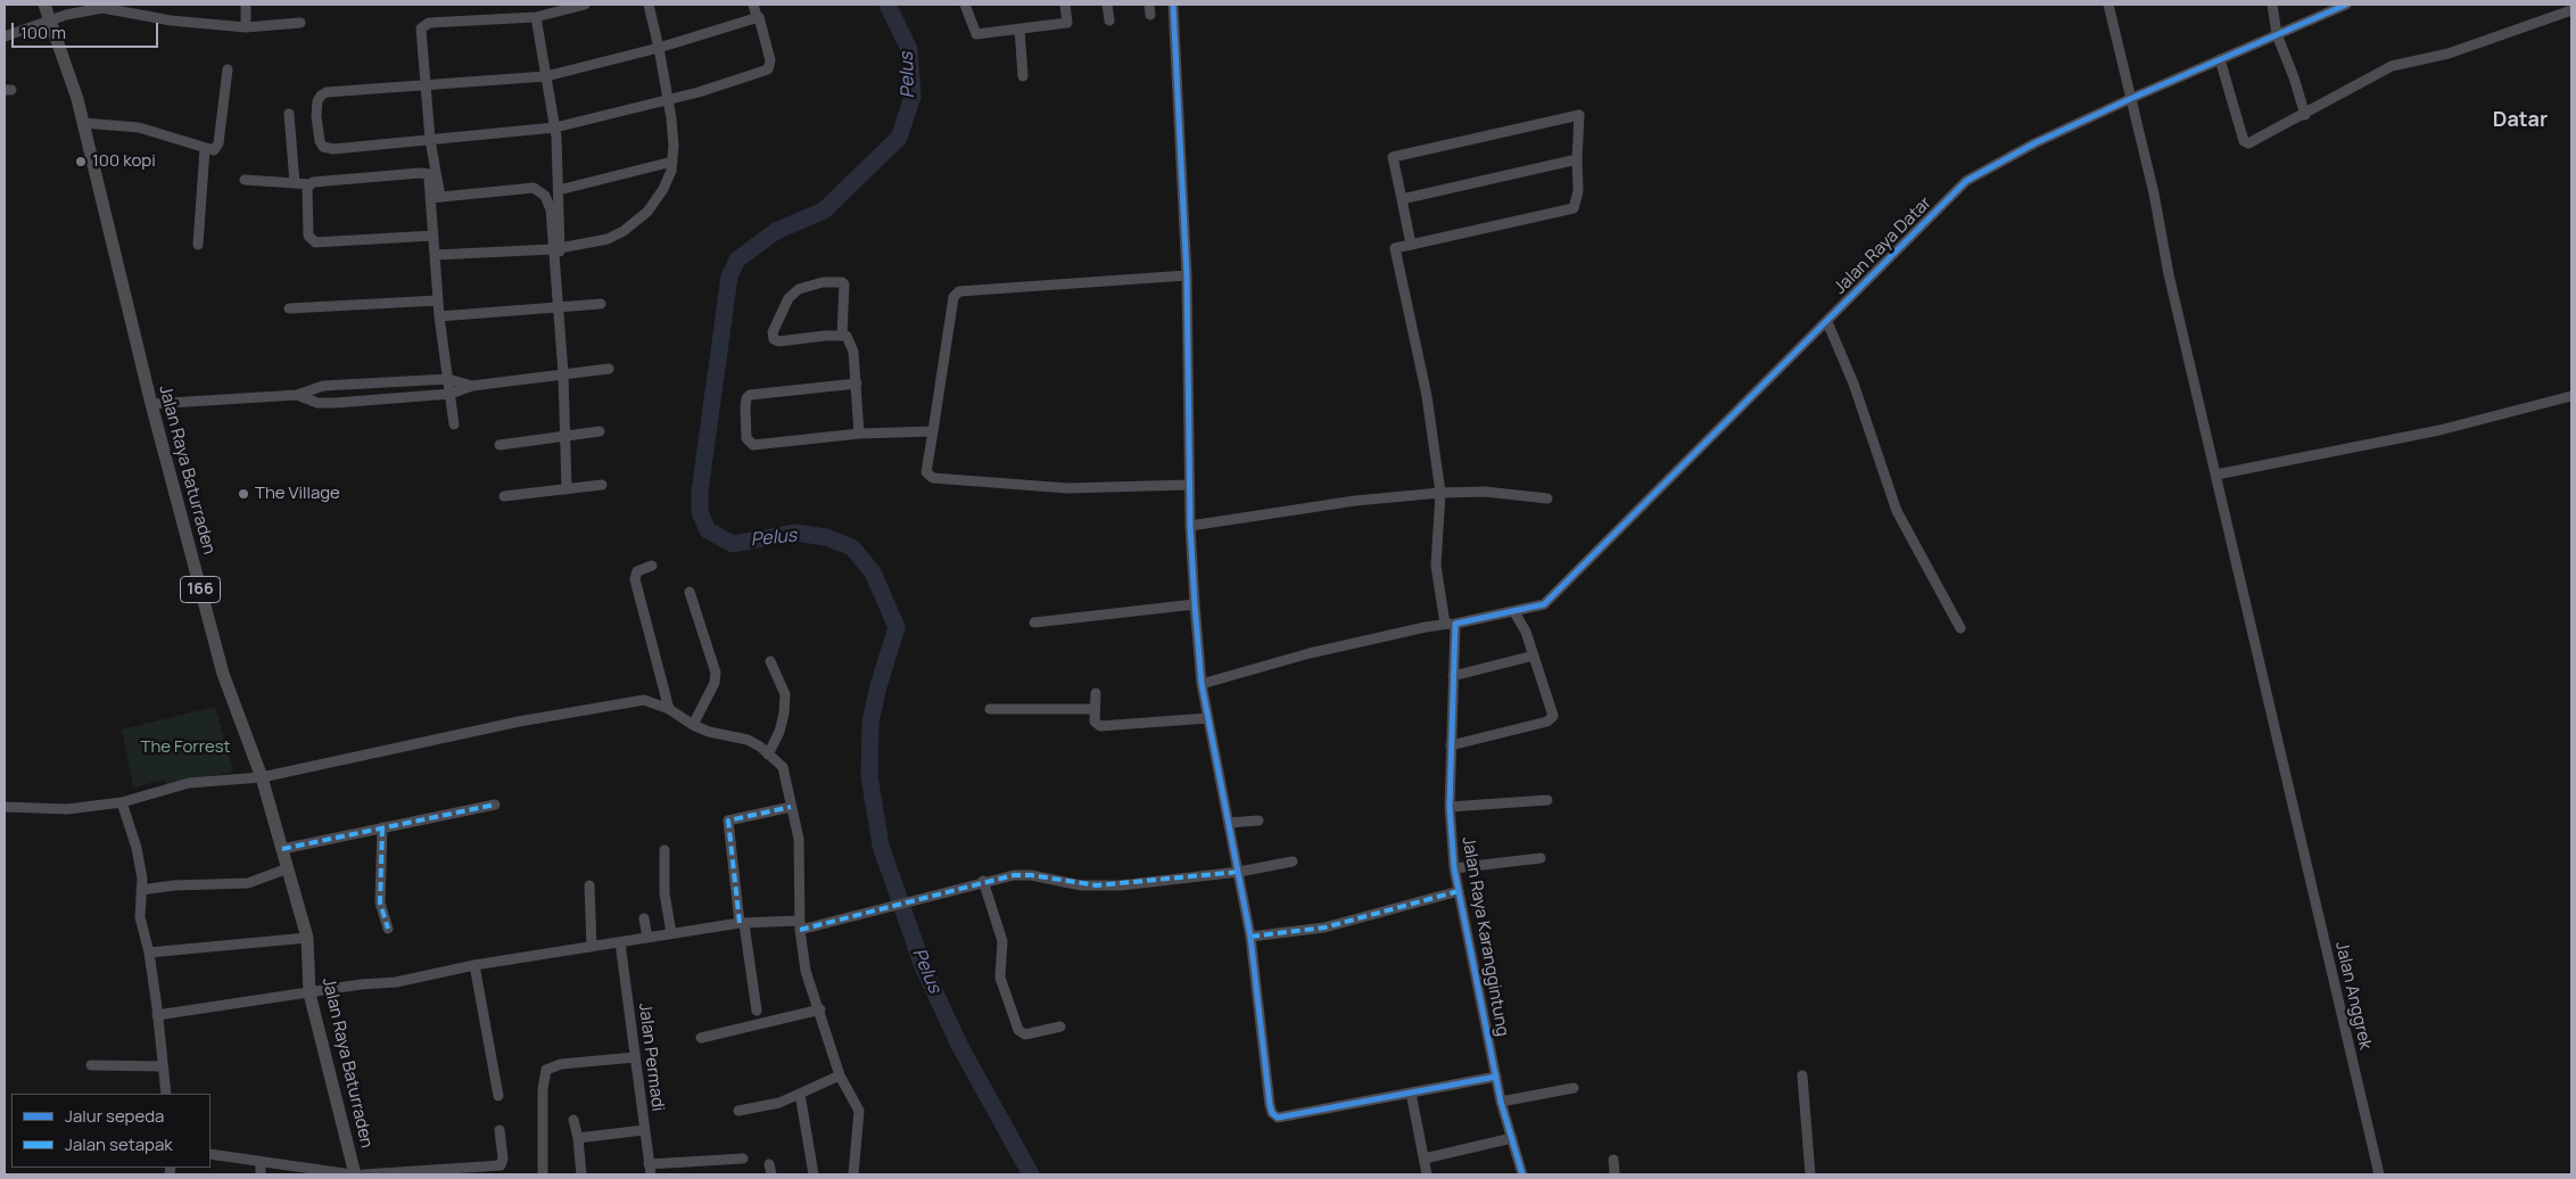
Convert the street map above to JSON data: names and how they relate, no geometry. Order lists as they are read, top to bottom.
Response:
{
  "streets": {
    "main road": ["Jalan Raya Baturraden", "166"],
    "street": [
      "Jalan Raya Datar",
      "Jalan Raya Karanggintung",
      "Jalan Anggrek",
      "Jalan Permadi"
    ]
  },
  "crossings": [
    ["Jalan Raya Datar", "Jalan Anggrek"]
  ],
  "districts": ["Datar"],
  "water": ["Pelus"],
  "parks": ["The Forrest"],
  "places": ["100 kopi", "The Village"],
  "legend": ["Jalur sepeda", "Jalan setapak"],
  "scale_bar": "100 m"
}
